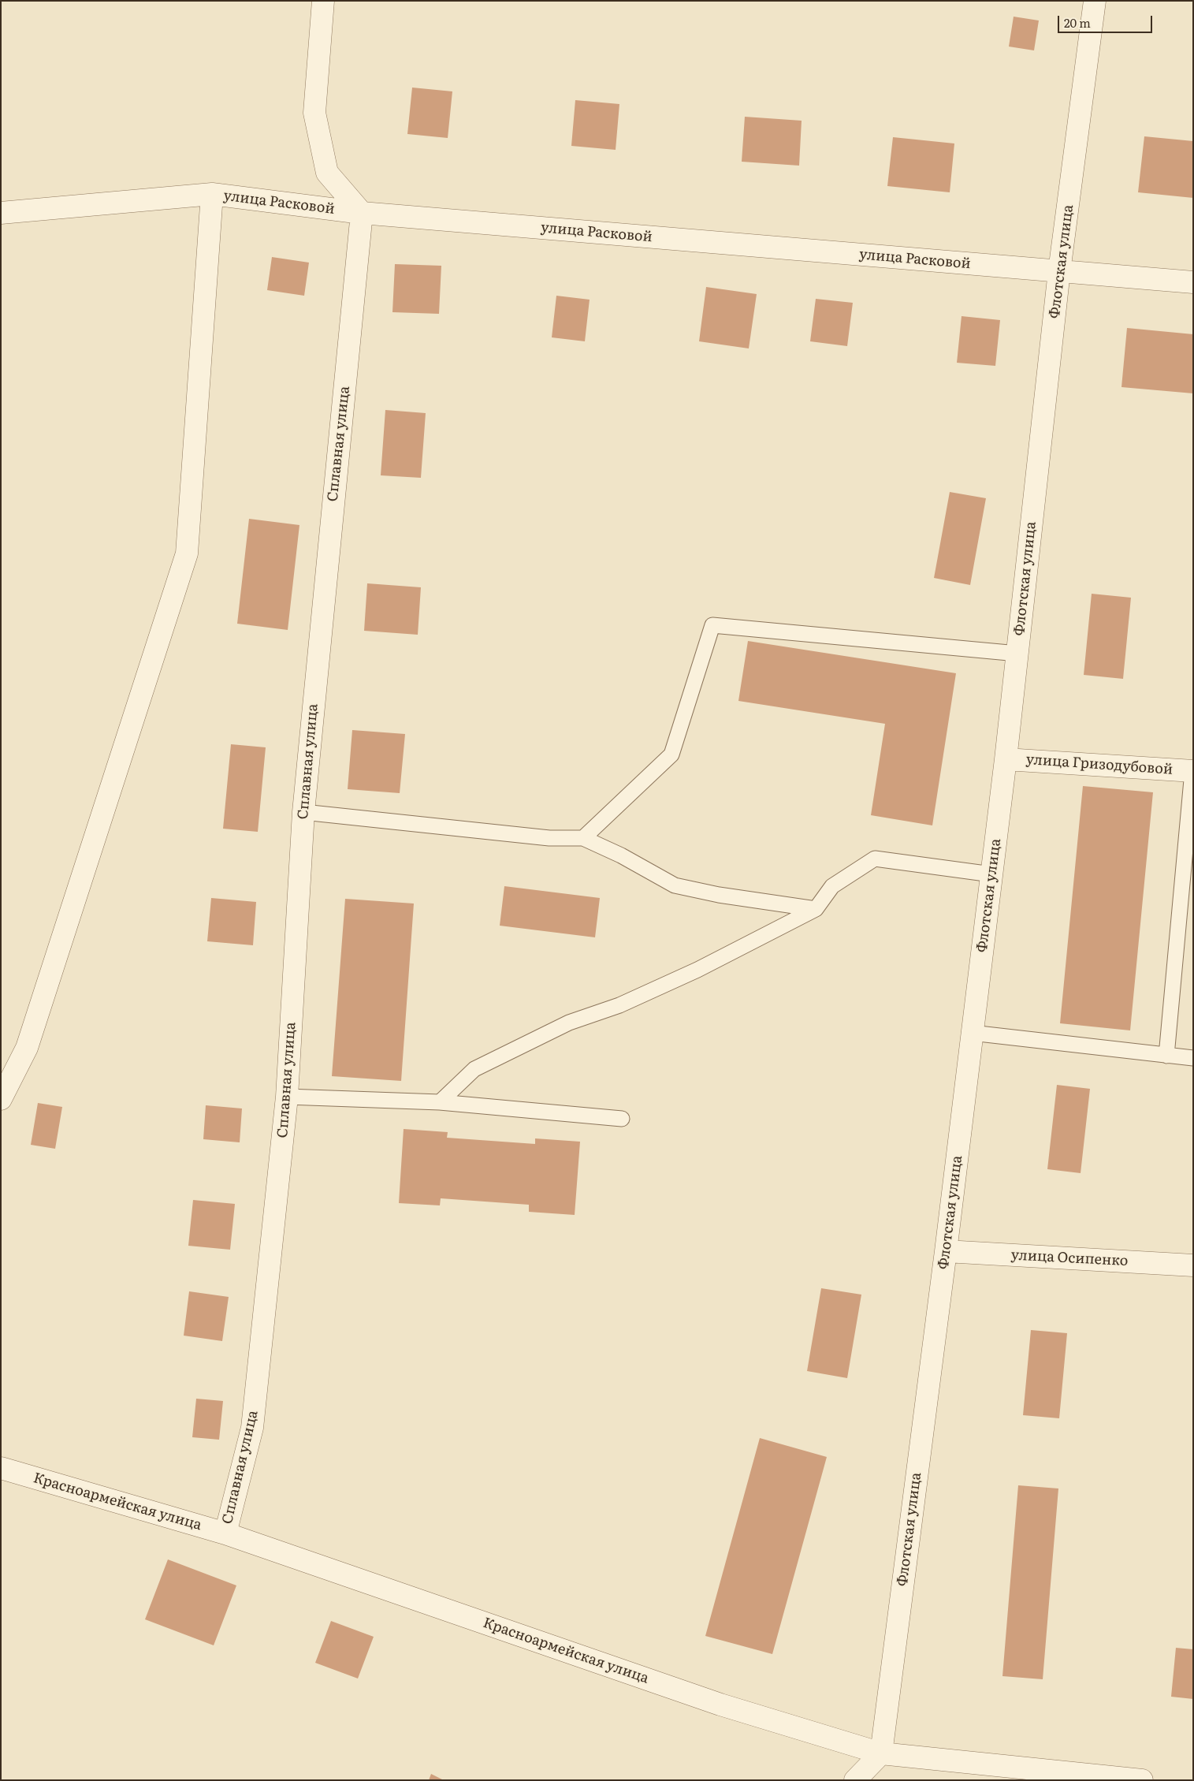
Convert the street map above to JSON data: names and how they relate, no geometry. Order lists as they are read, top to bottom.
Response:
{
  "streets": {
    "street": [
      "улица Расковой",
      "Флотская улица",
      "Сплавная улица",
      "улица Гризодубовой",
      "улица Осипенко",
      "Красноармейская улица"
    ]
  },
  "crossings": [
    ["улица Расковой", "Флотская улица"],
    ["улица Расковой", "Сплавная улица"],
    ["Флотская улица", "улица Гризодубовой"],
    ["Флотская улица", "улица Осипенко"],
    ["Флотская улица", "Красноармейская улица"],
    ["Сплавная улица", "Красноармейская улица"]
  ],
  "scale_bar": "20 m"
}
